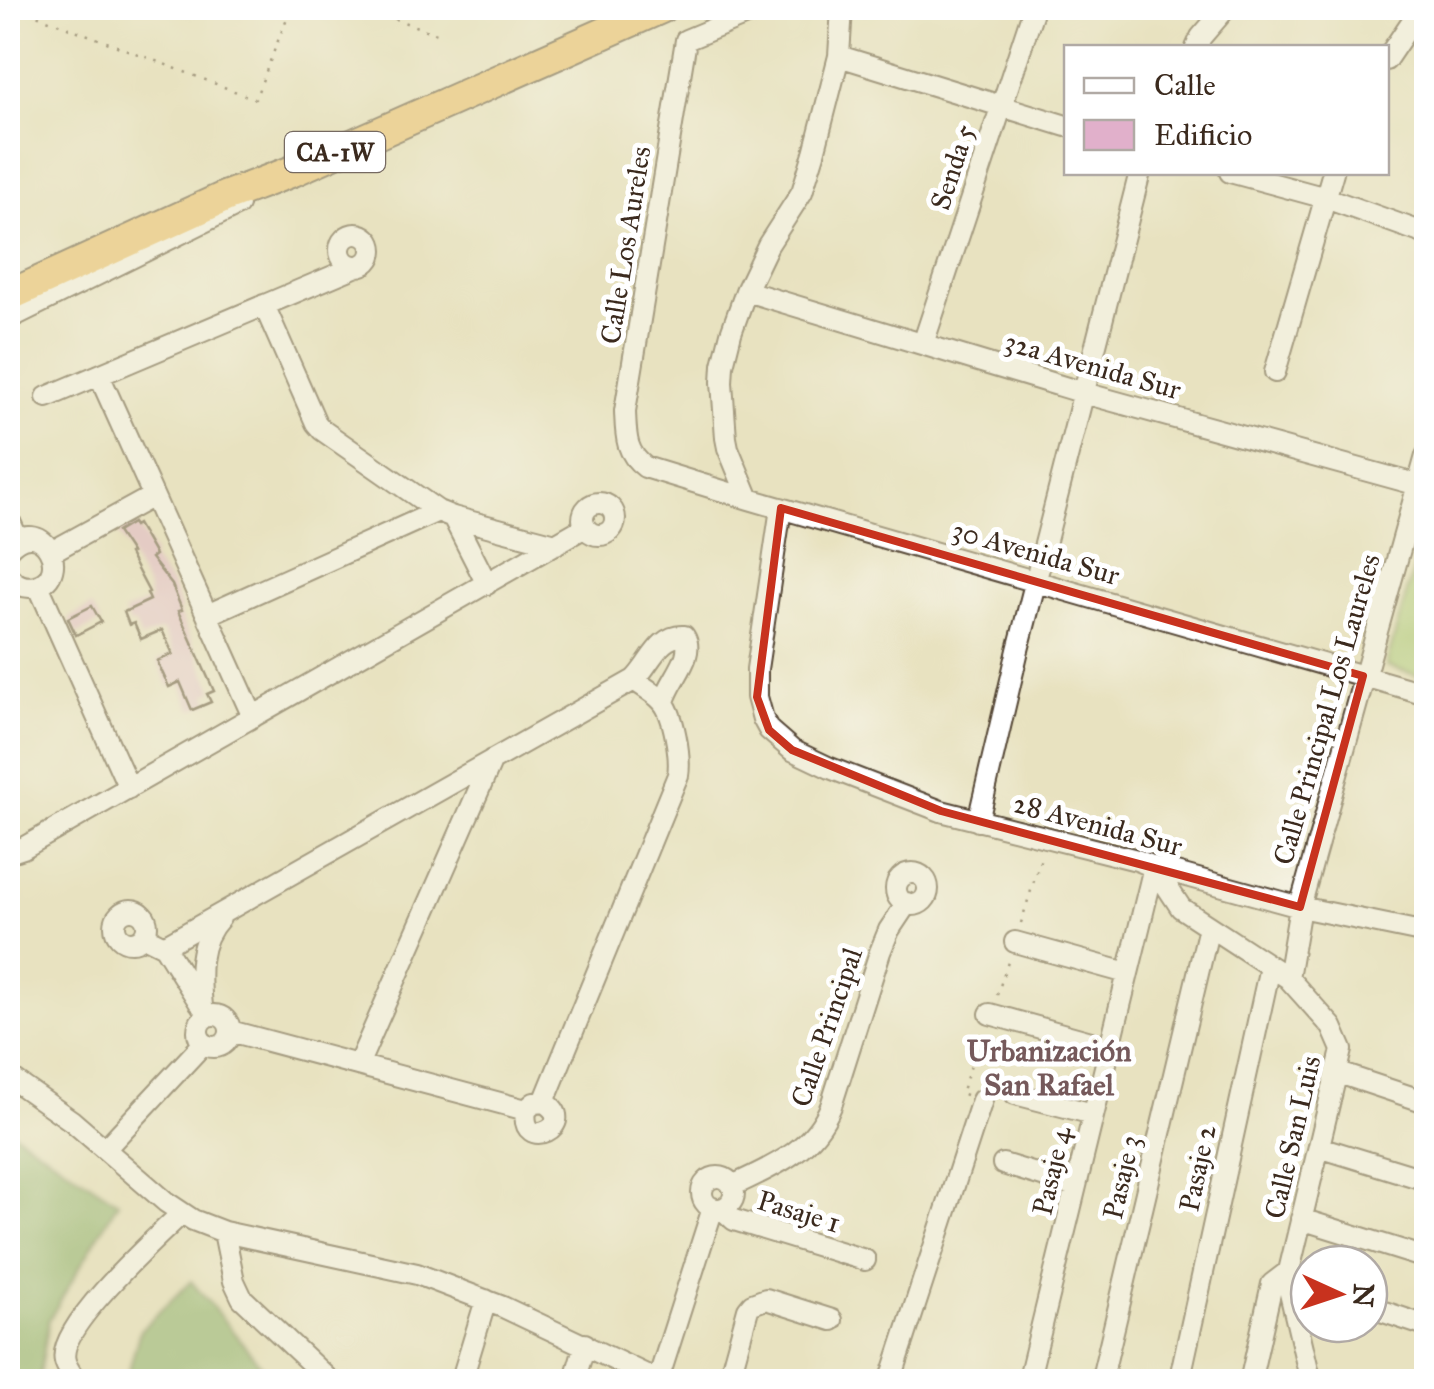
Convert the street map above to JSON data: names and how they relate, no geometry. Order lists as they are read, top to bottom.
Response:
{
  "streets": {
    "highway": ["CA-1W"],
    "street": [
      "Senda 5",
      "Calle Los Aureles",
      "32a Avenida Sur",
      "30 Avenida Sur",
      "Calle Principal Los Laureles",
      "28 Avenida Sur",
      "Calle Principal",
      "Calle San Luis",
      "Pasaje 2",
      "Pasaje 4",
      "Pasaje 3",
      "Pasaje 1"
    ]
  },
  "crossings": [
    ["Senda 5", "32a Avenida Sur"],
    ["Calle Los Aureles", "30 Avenida Sur"],
    ["32a Avenida Sur", "Calle Principal Los Laureles"],
    ["30 Avenida Sur", "Calle Principal Los Laureles"],
    ["30 Avenida Sur", "28 Avenida Sur"],
    ["Calle Principal Los Laureles", "28 Avenida Sur"],
    ["Calle Principal Los Laureles", "Calle San Luis"],
    ["Calle Principal Los Laureles", "Pasaje 2"],
    ["28 Avenida Sur", "Calle San Luis"],
    ["28 Avenida Sur", "Pasaje 4"],
    ["Calle Principal", "Pasaje 1"],
    ["Calle San Luis", "Pasaje 2"],
    ["Calle San Luis", "Pasaje 4"],
    ["Calle San Luis", "Pasaje 3"]
  ],
  "districts": ["Urbanización San Rafael"],
  "legend": ["Calle", "Edificio"],
  "north": "right"
}
